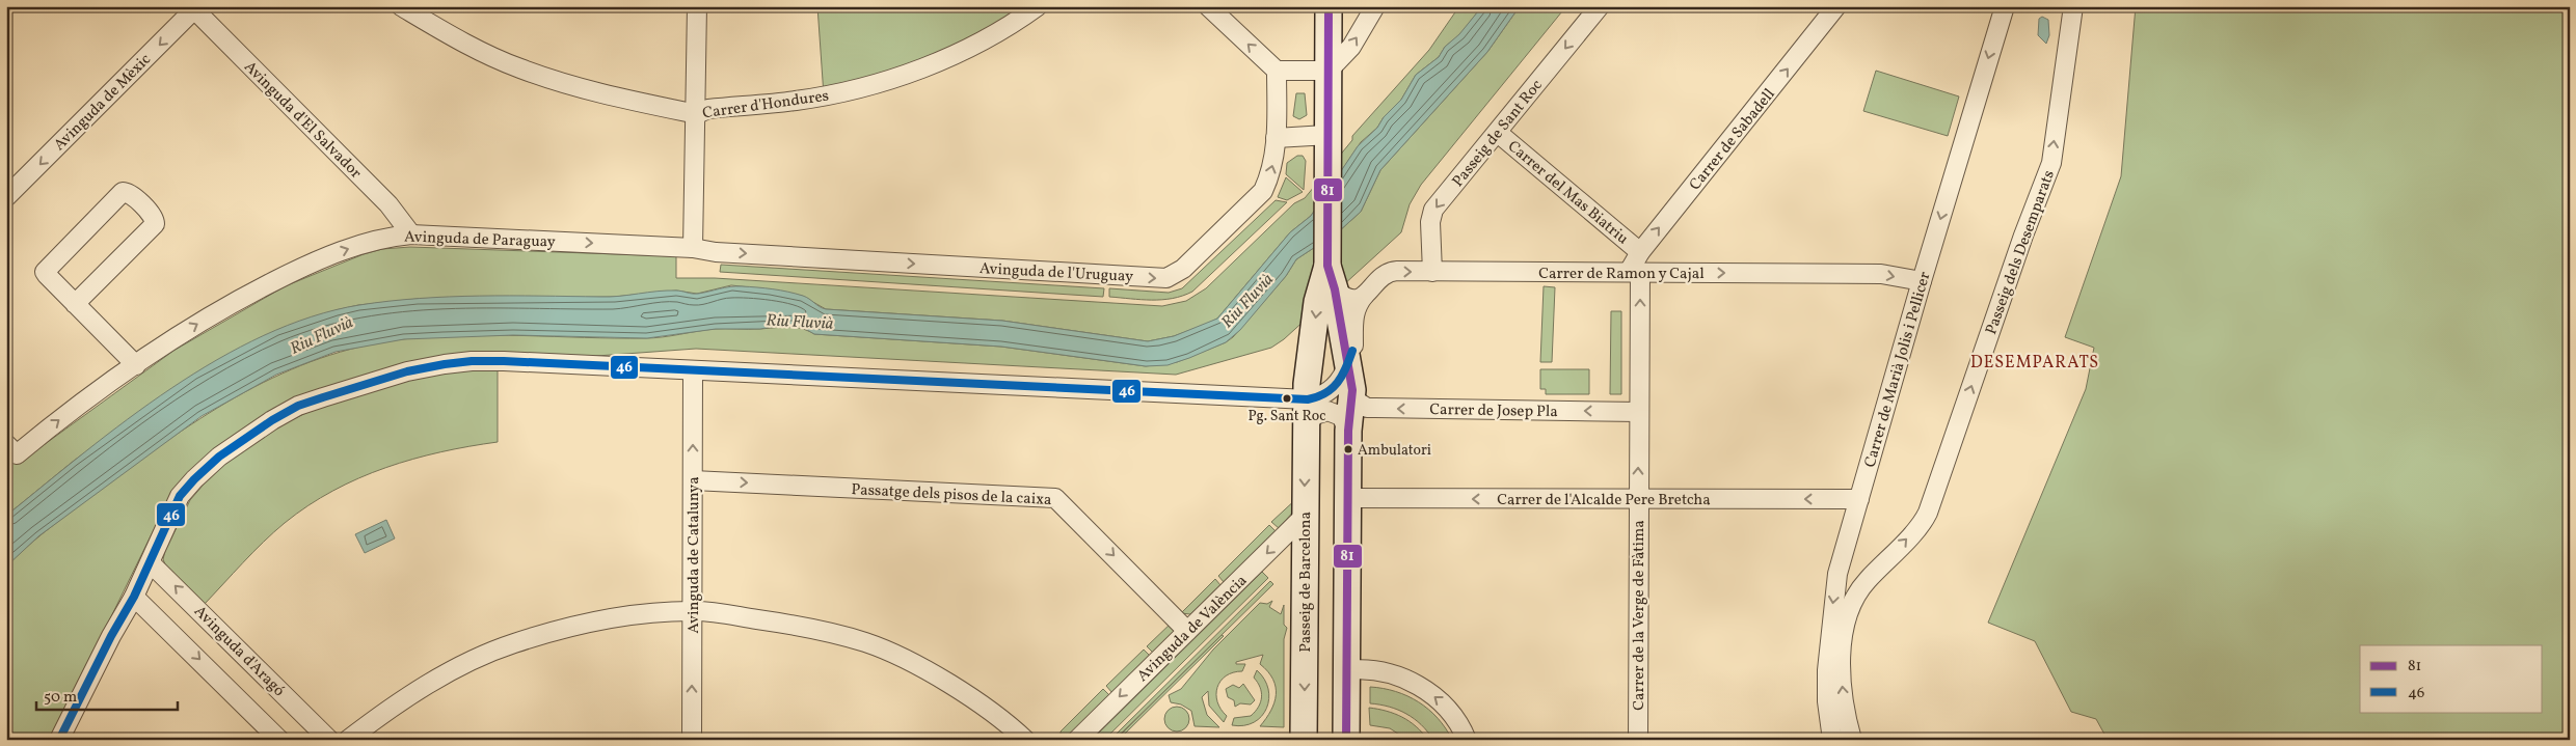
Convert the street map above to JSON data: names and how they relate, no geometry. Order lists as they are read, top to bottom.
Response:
{
  "streets": {
    "main road": ["Passeig de Barcelona"],
    "street": [
      "Avinguda de Mèxic",
      "Carrer d'Hondures",
      "Avinguda d'El Salvador",
      "Passeig de Sant Roc",
      "Carrer de Sabadell",
      "Carrer del Mas Biatriu",
      "Avinguda de Paraguay",
      "Passeig dels Desemparats",
      "Avinguda de l'Uruguay",
      "Carrer de Ramon y Cajal",
      "Carrer de Marià Jolis i Pellicer",
      "Carrer de Josep Pla",
      "Passatge dels pisos de la caixa",
      "Carrer de l'Alcalde Pere Bretcha",
      "Avinguda de Catalunya",
      "Carrer de la Verge de Fàtima",
      "Avinguda de València",
      "Avinguda d'Aragó"
    ]
  },
  "crossings": [
    ["Avinguda de Mèxic", "Avinguda d'El Salvador"],
    ["Avinguda d'El Salvador", "Avinguda de Paraguay"],
    ["Passeig de Sant Roc", "Carrer del Mas Biatriu"],
    ["Passeig de Sant Roc", "Carrer de Ramon y Cajal"],
    ["Carrer de Sabadell", "Carrer del Mas Biatriu"],
    ["Carrer de Sabadell", "Carrer de Ramon y Cajal"],
    ["Carrer de Sabadell", "Carrer de la Verge de Fàtima"],
    ["Avinguda de Paraguay", "Avinguda de l'Uruguay"],
    ["Carrer de Ramon y Cajal", "Carrer de Marià Jolis i Pellicer"],
    ["Carrer de Ramon y Cajal", "Carrer de la Verge de Fàtima"],
    ["Carrer de Marià Jolis i Pellicer", "Carrer de l'Alcalde Pere Bretcha"],
    ["Carrer de Josep Pla", "Carrer de la Verge de Fàtima"],
    ["Passatge dels pisos de la caixa", "Avinguda de Catalunya"],
    ["Passatge dels pisos de la caixa", "Avinguda de València"],
    ["Carrer de l'Alcalde Pere Bretcha", "Carrer de la Verge de Fàtima"],
    ["Passeig de Barcelona", "Avinguda de València"]
  ],
  "one_way": [
    "Avinguda de Mèxic",
    "Passeig de Sant Roc",
    "Carrer de Sabadell",
    "Passeig dels Desemparats",
    "Carrer de Ramon y Cajal",
    "Carrer de Marià Jolis i Pellicer",
    "Carrer de Josep Pla",
    "Carrer de l'Alcalde Pere Bretcha",
    "Avinguda de Catalunya",
    "Carrer de la Verge de Fàtima",
    "Avinguda de València"
  ],
  "districts": ["DESEMPARATS"],
  "water": ["Riu Fluvià"],
  "places": ["Pg. Sant Roc", "Ambulatori"],
  "lines": ["transit line 81", "transit line 46"],
  "legend": ["81", "46"],
  "scale_bar": "50 m"
}
